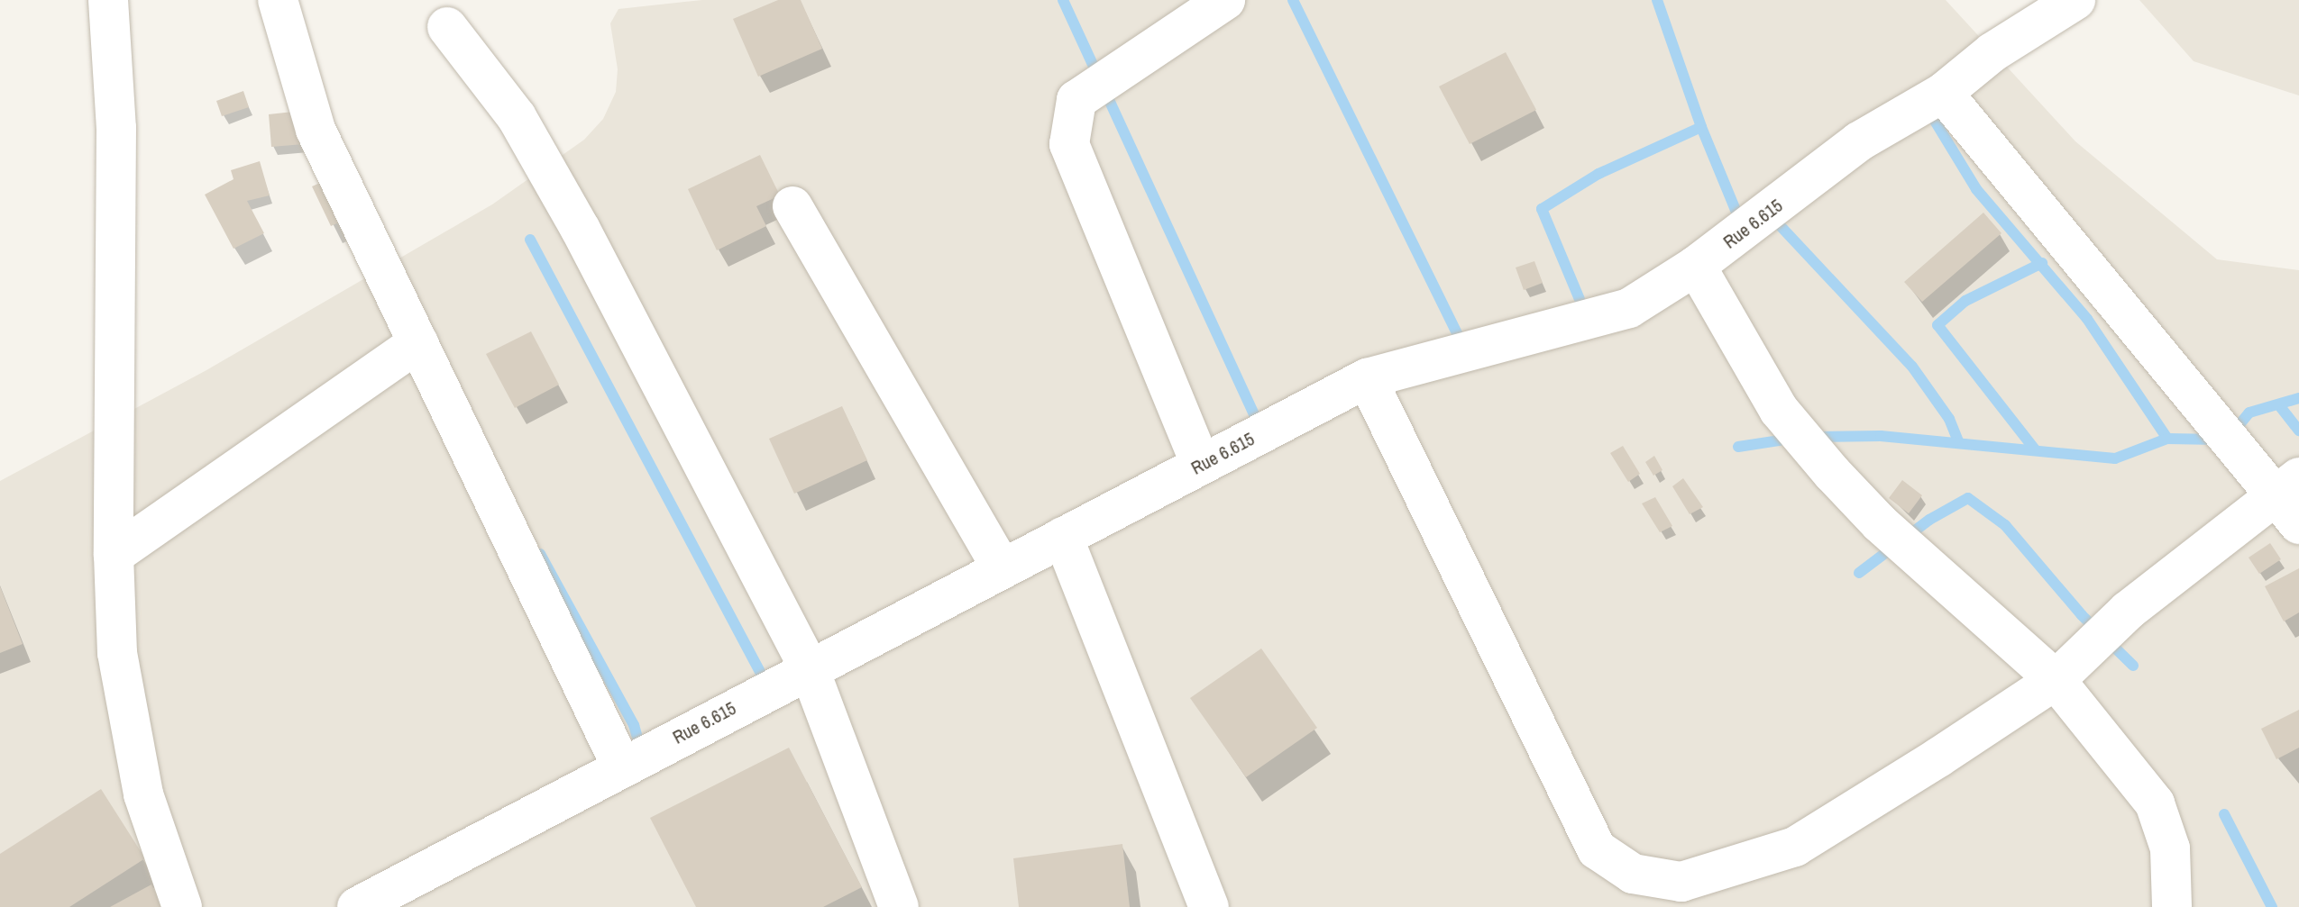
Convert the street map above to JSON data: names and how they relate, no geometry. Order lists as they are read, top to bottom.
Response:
{
  "streets": {
    "street": ["Rue 6.615"]
  }
}
